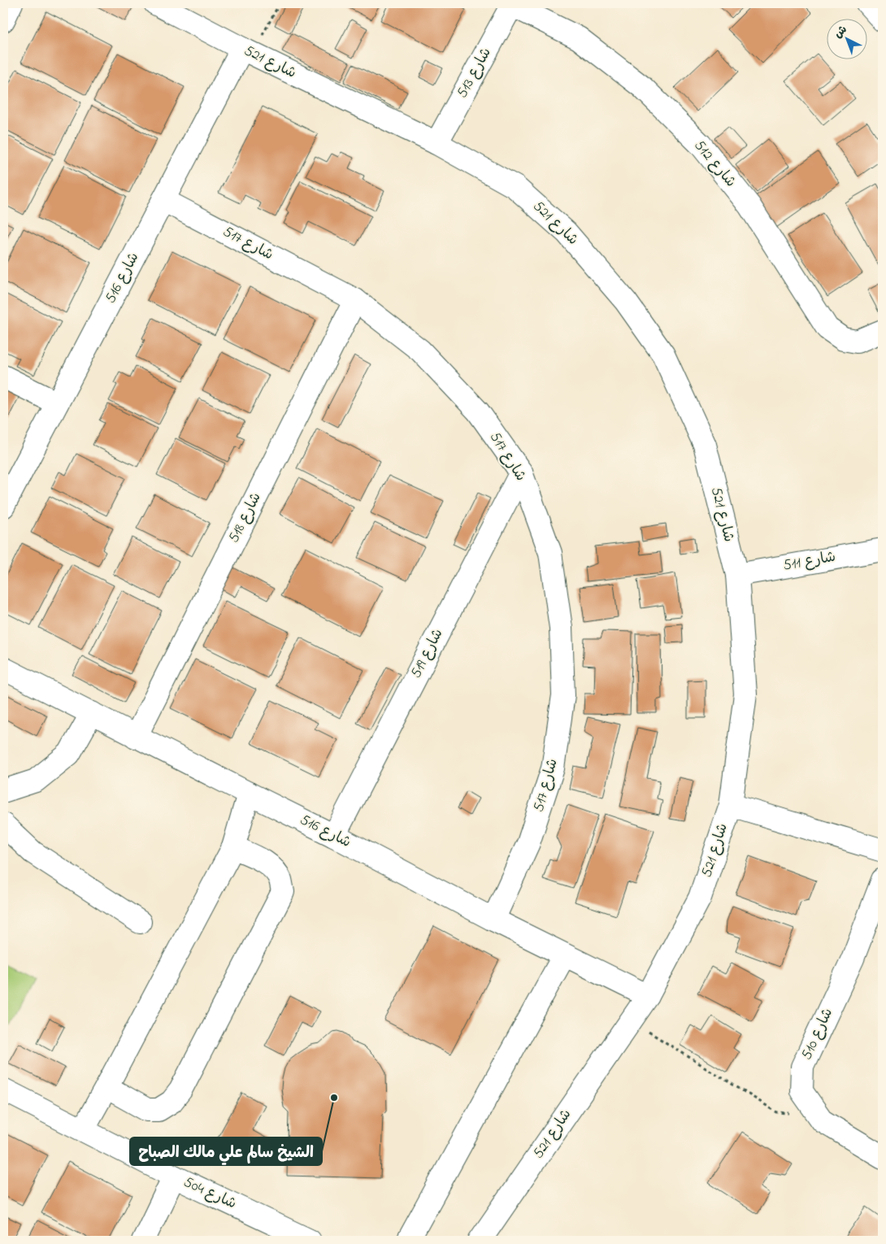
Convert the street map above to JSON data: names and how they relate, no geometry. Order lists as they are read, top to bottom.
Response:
{
  "streets": {
    "street": [
      "شارع 521",
      "شارع 513",
      "شارع 512",
      "شارع 517",
      "شارع 516",
      "شارع 518",
      "شارع 511",
      "شارع 519",
      "شارع 510",
      "شارع 504"
    ]
  },
  "crossings": [
    ["شارع 521", "شارع 513"],
    ["شارع 521", "شارع 516"],
    ["شارع 521", "شارع 511"],
    ["شارع 513", "شارع 512"],
    ["شارع 517", "شارع 516"],
    ["شارع 517", "شارع 518"],
    ["شارع 517", "شارع 519"],
    ["شارع 516", "شارع 518"],
    ["شارع 516", "شارع 519"]
  ],
  "places": ["الشيخ سالم علي مالك الصباح"],
  "north": "top left"
}
